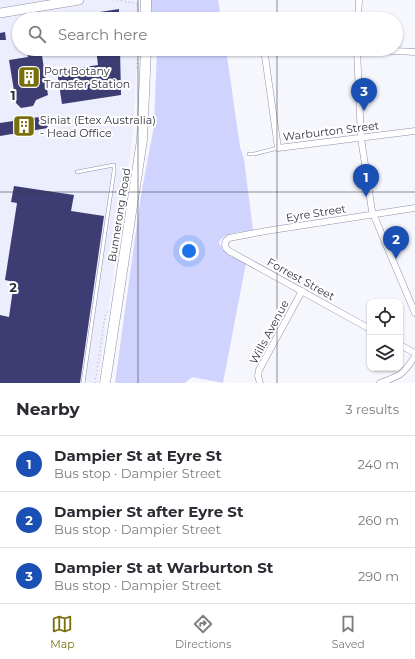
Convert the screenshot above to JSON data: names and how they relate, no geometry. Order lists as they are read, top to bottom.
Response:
{
  "streets": {
    "main road": ["Bunnerong Road"],
    "street": [
      "Warburton Street",
      "Eyre Street",
      "Forrest Street",
      "Wills Avenue"
    ]
  },
  "crossings": [
    ["Eyre Street", "Forrest Street"],
    ["Forrest Street", "Wills Avenue"]
  ],
  "places": {
    "building": ["Port Botany Transfer Station", "Siniat (Etex Australia) - Head Office"]
  },
  "page": {
    "search": "Search here",
    "pins": ["3", "1", "2"],
    "heading": ["Nearby", "3 results"],
    "list": [
      {
        "mark": "1",
        "name": "Dampier St at Eyre St",
        "note": "Bus stop · Dampier Street",
        "value": "240 m"
      },
      {
        "mark": "2",
        "name": "Dampier St after Eyre St",
        "note": "Bus stop · Dampier Street",
        "value": "260 m"
      },
      {
        "mark": "3",
        "name": "Dampier St at Warburton St",
        "note": "Bus stop · Dampier Street",
        "value": "290 m"
      }
    ],
    "nav": ["Map", "Directions", "Saved"]
  },
  "grid": {
    "rows": ["1", "2"]
  }
}
